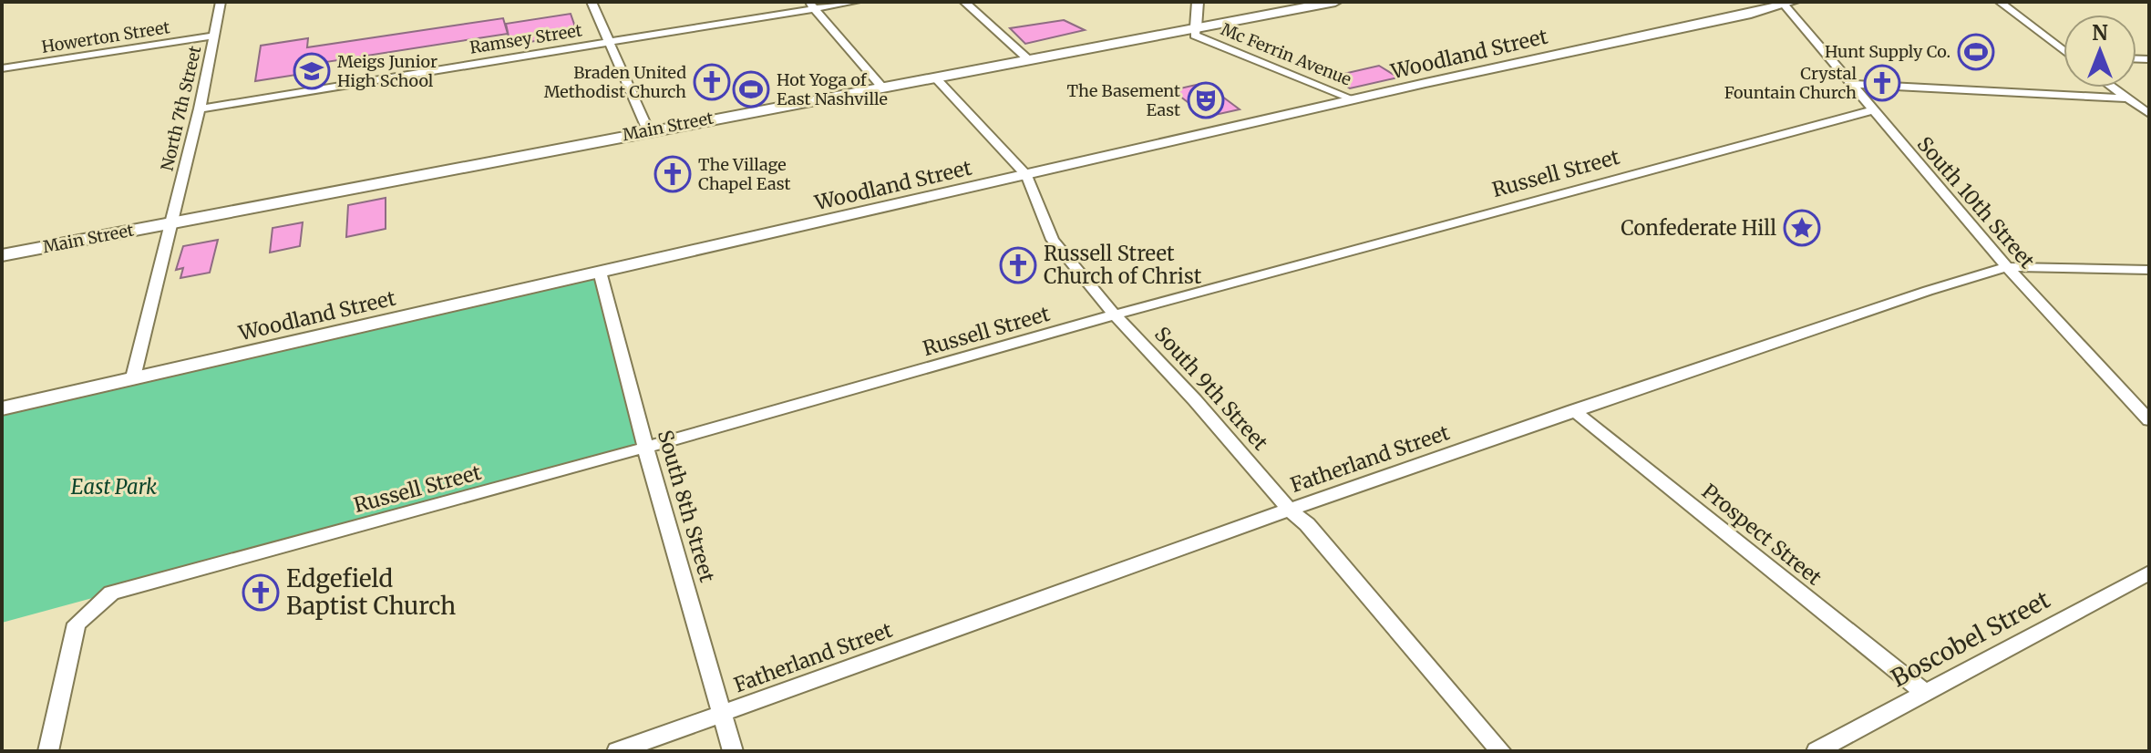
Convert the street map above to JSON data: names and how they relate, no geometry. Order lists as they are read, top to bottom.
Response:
{
  "streets": {
    "main road": ["Main Street"],
    "street": [
      "Howerton Street",
      "Ramsey Street",
      "Woodland Street",
      "Mc Ferrin Avenue",
      "North 7th Street",
      "Russell Street",
      "South 10th Street",
      "South 9th Street",
      "Fatherland Street",
      "South 8th Street",
      "Prospect Street",
      "Boscobel Street"
    ]
  },
  "crossings": [
    ["Howerton Street", "North 7th Street"],
    ["Ramsey Street", "North 7th Street"],
    ["Woodland Street", "Mc Ferrin Avenue"],
    ["Woodland Street", "North 7th Street"],
    ["Woodland Street", "South 10th Street"],
    ["Woodland Street", "South 9th Street"],
    ["Woodland Street", "South 8th Street"],
    ["Mc Ferrin Avenue", "Main Street"],
    ["North 7th Street", "Main Street"],
    ["Main Street", "South 9th Street"],
    ["Russell Street", "South 10th Street"],
    ["Russell Street", "South 9th Street"],
    ["Russell Street", "South 8th Street"],
    ["South 10th Street", "Fatherland Street"],
    ["South 9th Street", "Fatherland Street"],
    ["Fatherland Street", "South 8th Street"],
    ["Fatherland Street", "Prospect Street"],
    ["Prospect Street", "Boscobel Street"]
  ],
  "parks": ["East Park"],
  "places": {
    "sports": ["Hunt Supply Co.", "Hot Yoga of East Nashville"],
    "school or university": ["Meigs Junior High School"],
    "church": [
      "Braden United Methodist Church",
      "Crystal Fountain Church",
      "The Village Chapel East",
      "Russell Street Church of Christ",
      "Edgefield Baptist Church"
    ],
    "theatre": ["The Basement East"],
    "place": ["Confederate Hill"]
  },
  "north": "top"
}
